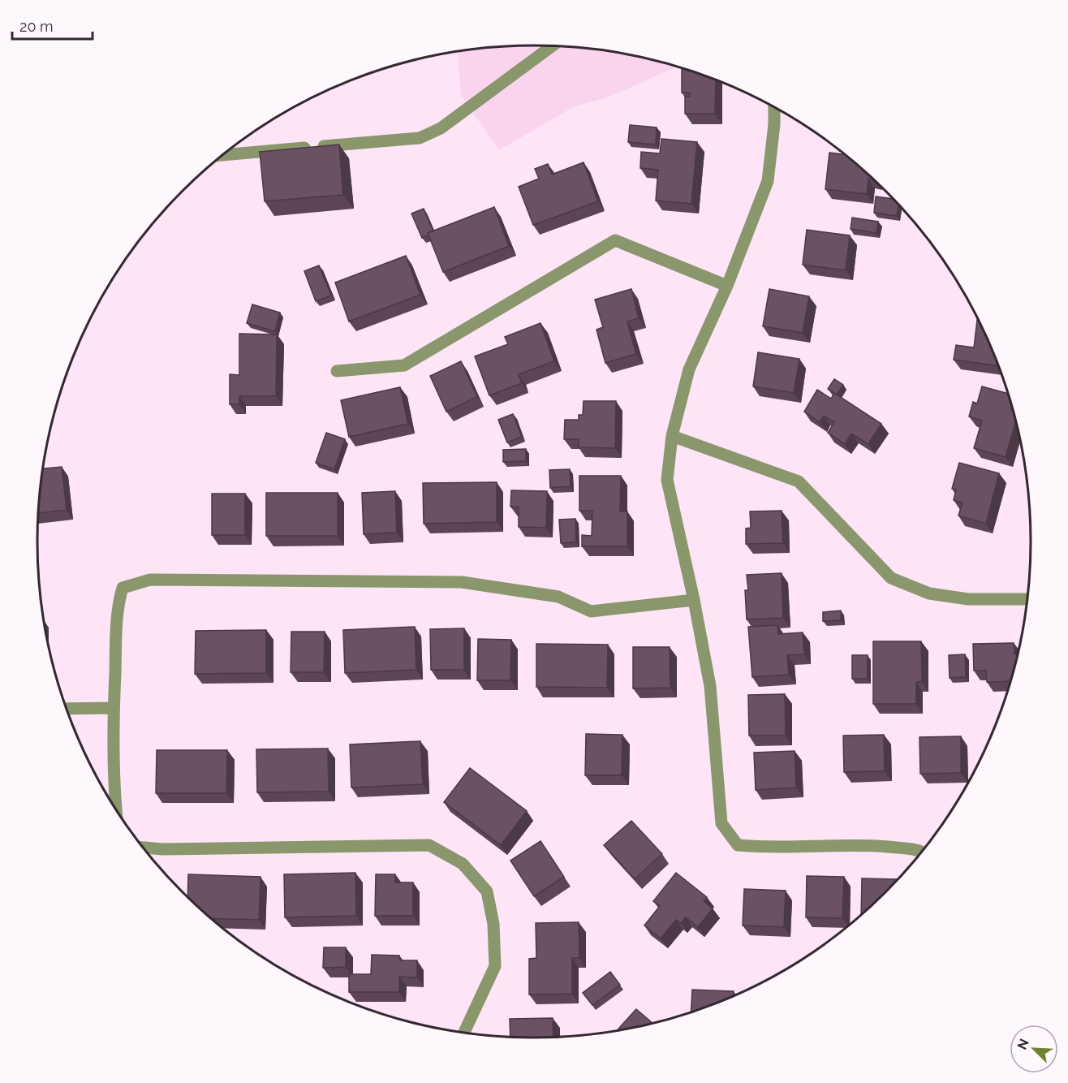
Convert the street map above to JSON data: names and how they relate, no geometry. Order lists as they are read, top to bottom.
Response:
{
  "scale_bar": "20 m",
  "north": "top left"
}
